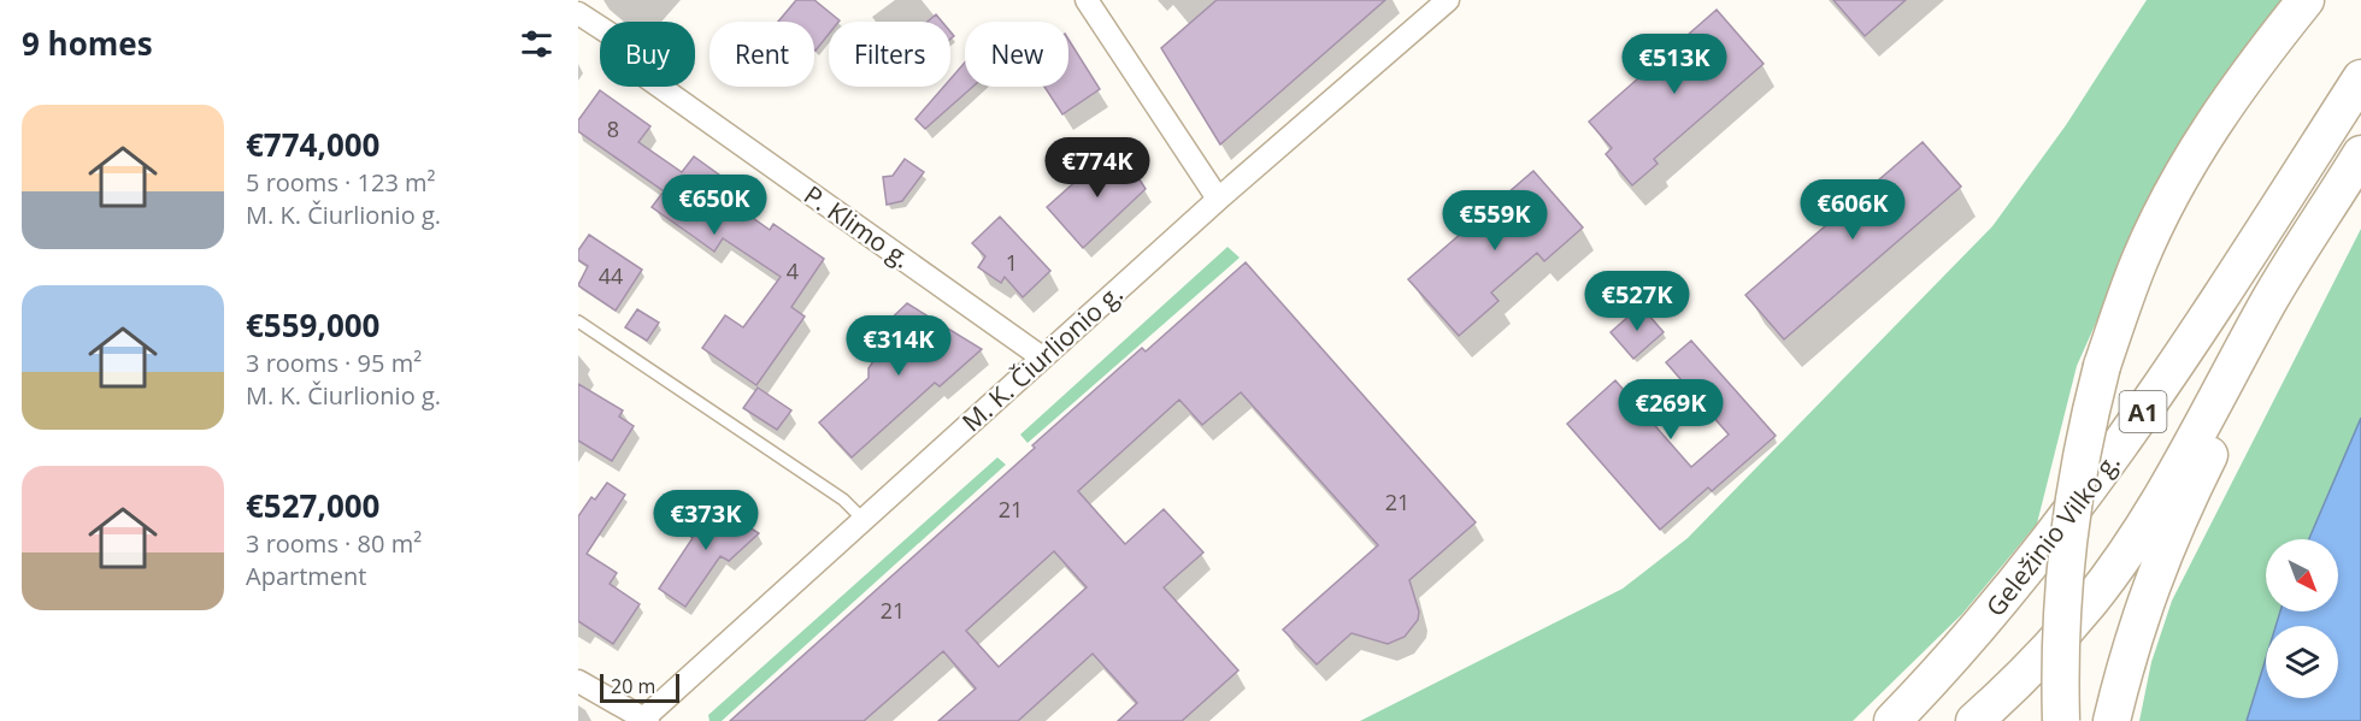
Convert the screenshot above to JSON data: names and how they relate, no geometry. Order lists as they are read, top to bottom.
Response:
{
  "streets": {
    "highway": ["A1", "Geležinio Vilko g."],
    "street": ["P. Klimo g.", "M. K. Čiurlionio g."]
  },
  "crossings": [
    ["P. Klimo g.", "M. K. Čiurlionio g."]
  ],
  "house_numbers": [
    "8",
    "1",
    "4",
    "44",
    "21",
    "21",
    "21"
  ],
  "scale_bar": "20 m",
  "north": "bottom right",
  "page": {
    "heading": "9 homes",
    "chip": [
      "Buy",
      "Rent",
      "Filters",
      "New"
    ],
    "price": [
      "€513K",
      "€774K",
      "€650K",
      "€606K",
      "€559K",
      "€527K",
      "€314K",
      "€269K",
      "€373K"
    ],
    "list": [
      {
        "name": "€774,000",
        "note": "5 rooms · 123 m² · M. K. Čiurlionio g."
      },
      {
        "name": "€559,000",
        "note": "3 rooms · 95 m² · M. K. Čiurlionio g."
      },
      {
        "name": "€527,000",
        "note": "3 rooms · 80 m² · Apartment"
      }
    ],
    "scale": "20 m"
  }
}
